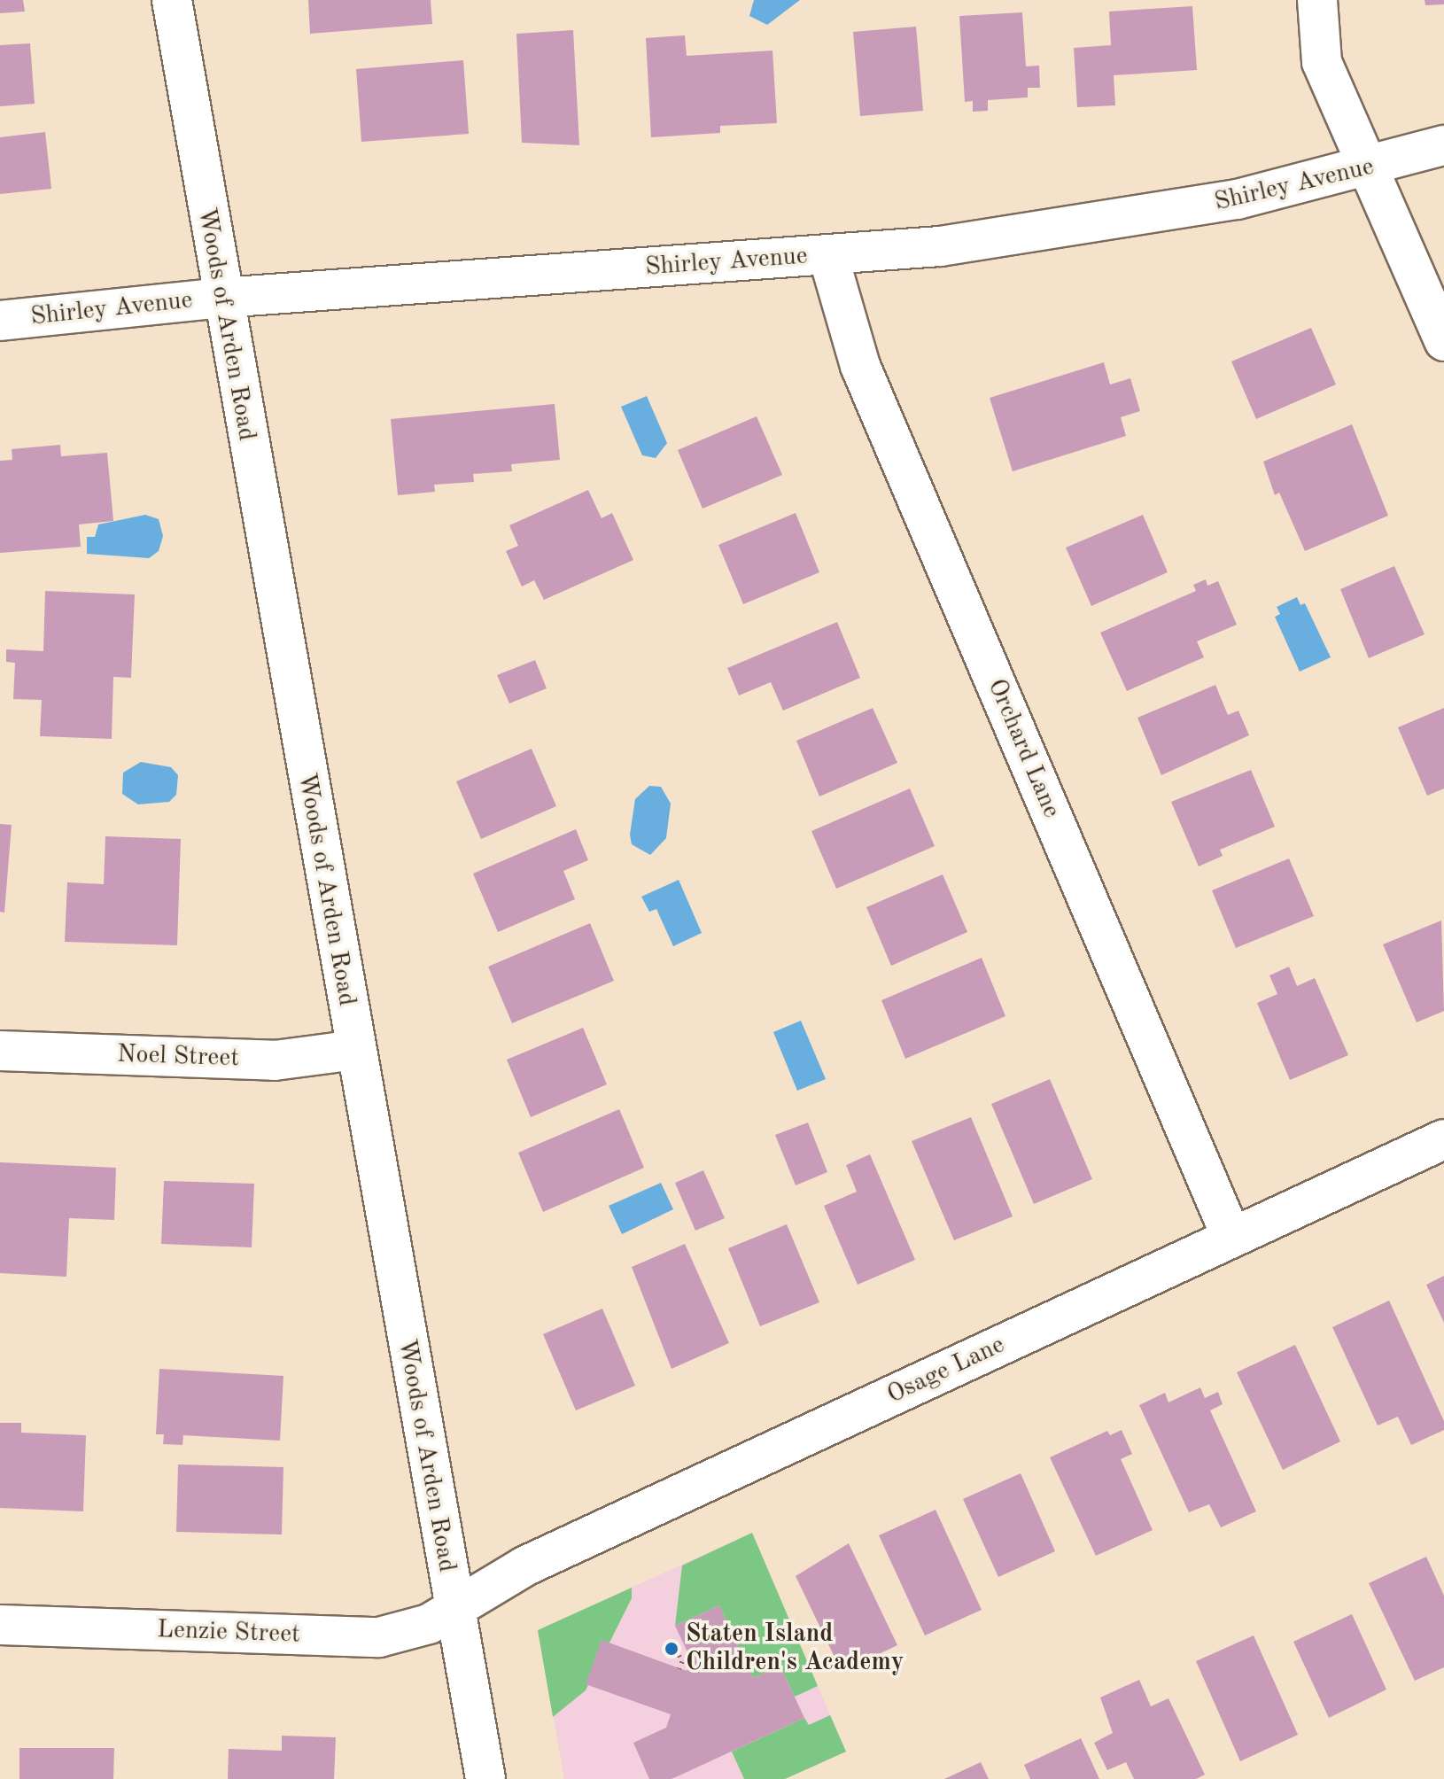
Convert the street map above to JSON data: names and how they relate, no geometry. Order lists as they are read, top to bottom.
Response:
{
  "streets": {
    "street": [
      "Shirley Avenue",
      "Woods of Arden Road",
      "Orchard Lane",
      "Noel Street",
      "Osage Lane",
      "Lenzie Street"
    ]
  },
  "crossings": [
    ["Shirley Avenue", "Woods of Arden Road"],
    ["Shirley Avenue", "Orchard Lane"],
    ["Woods of Arden Road", "Noel Street"],
    ["Woods of Arden Road", "Osage Lane"],
    ["Woods of Arden Road", "Lenzie Street"],
    ["Orchard Lane", "Osage Lane"],
    ["Osage Lane", "Lenzie Street"]
  ],
  "places": ["Staten Island Children's Academy"]
}
